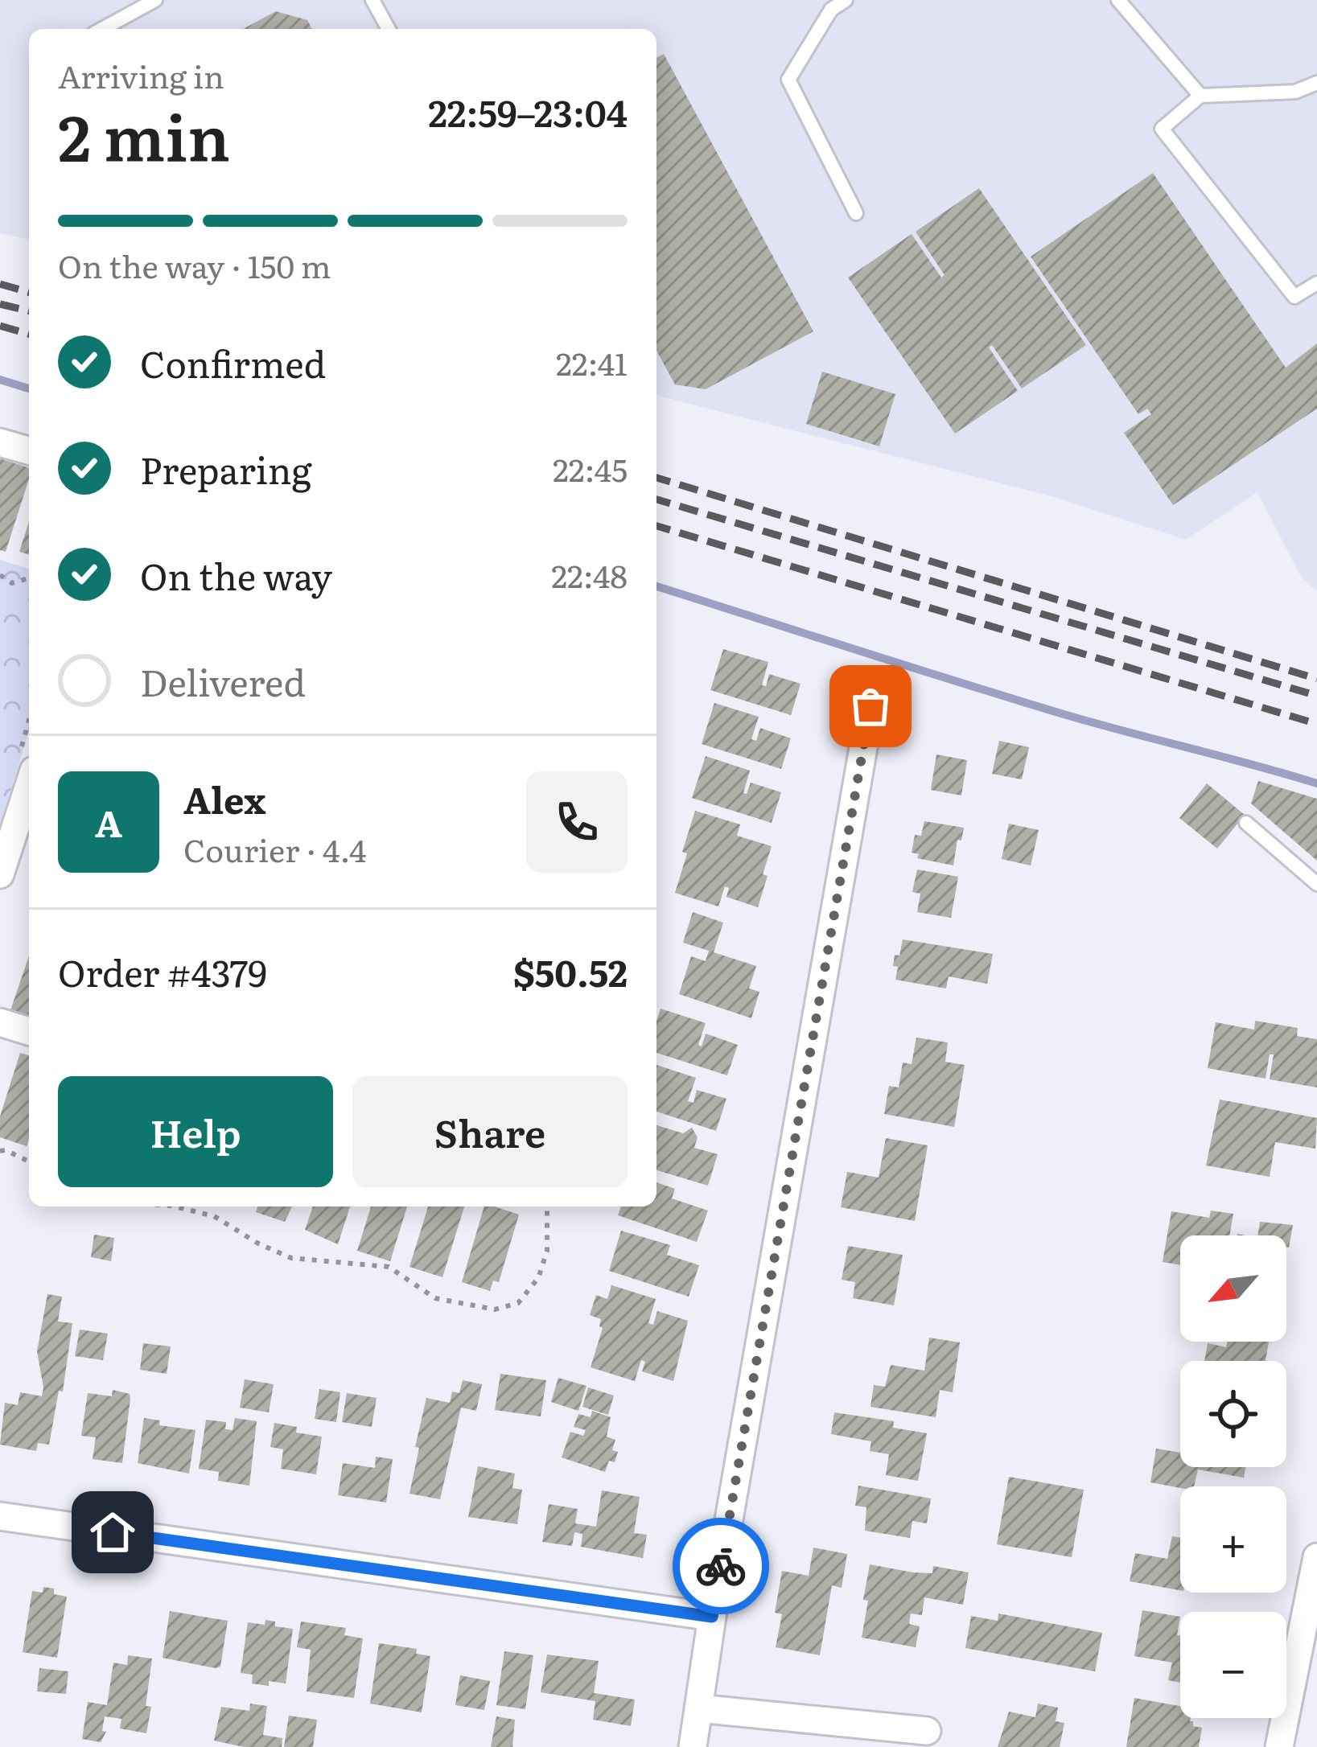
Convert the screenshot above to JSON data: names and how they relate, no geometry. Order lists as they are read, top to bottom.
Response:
{
  "north": "bottom left",
  "page": {
    "heading": ["2 min", "Arriving in", "22:59–23:04"],
    "panel": [
      "Alex",
      "Courier · 4.4",
      "Order #4379",
      "$50.52"
    ],
    "bar": "On the way · 150 m",
    "list": [
      ["Confirmed", "22:41"],
      ["Preparing", "22:45"],
      ["On the way", "22:48"],
      "Delivered"
    ],
    "round": "A",
    "buttons": ["Help", "Share"],
    "map_buttons": ["+", "−"]
  }
}
